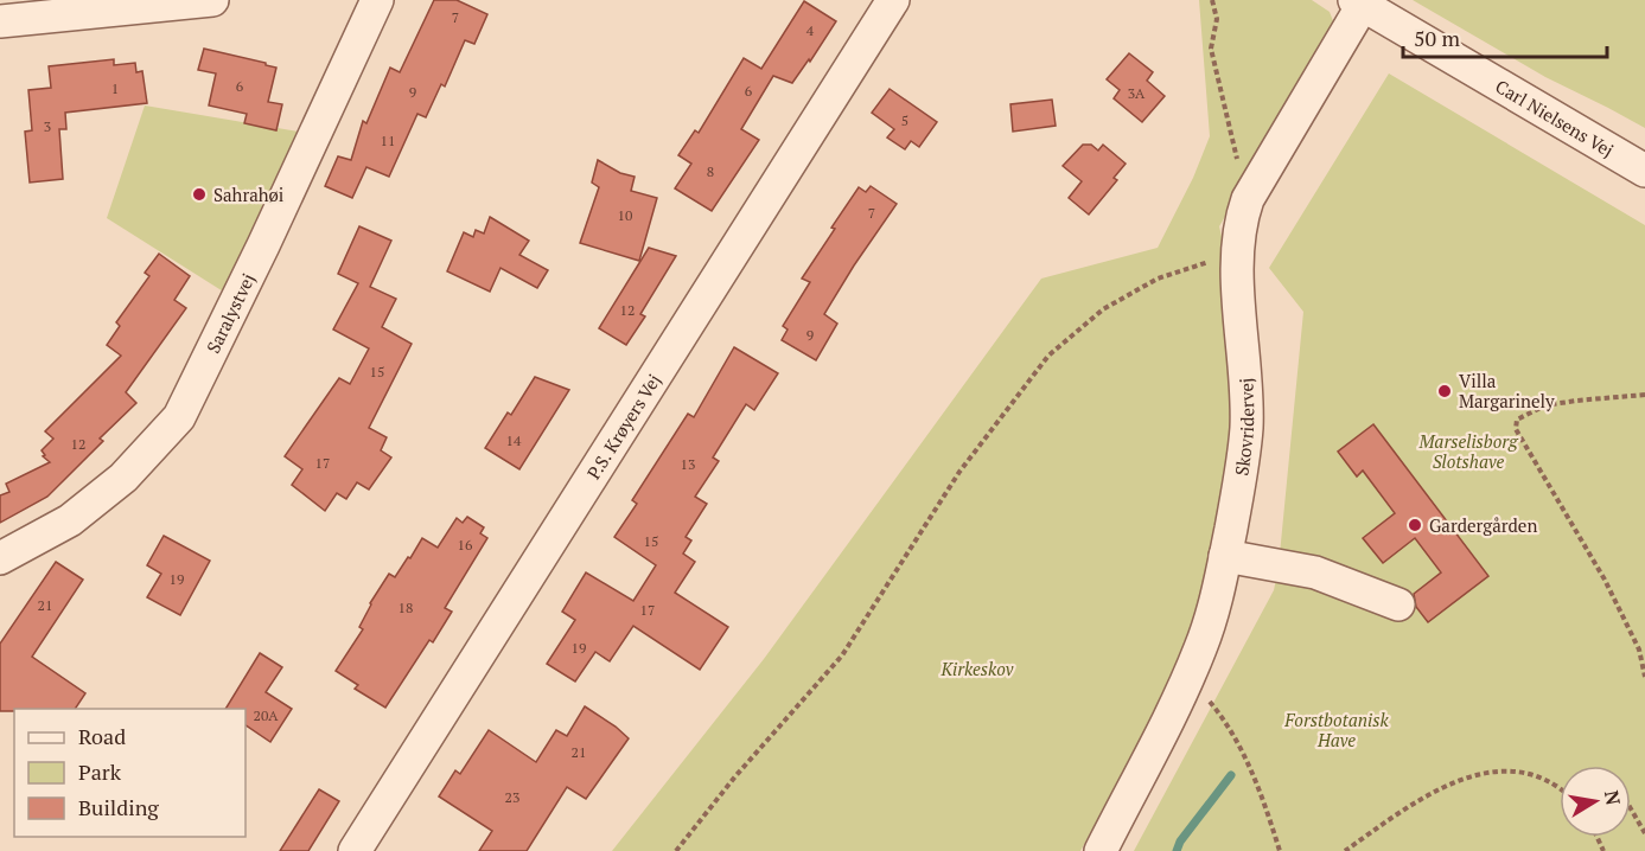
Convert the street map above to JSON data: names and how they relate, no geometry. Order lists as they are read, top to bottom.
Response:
{
  "streets": {
    "street": [
      "Carl Nielsens Vej",
      "Saralystvej",
      "P.S. Krøyers Vej",
      "Skovridervej"
    ]
  },
  "crossings": [
    ["Carl Nielsens Vej", "Skovridervej"]
  ],
  "parks": ["Marselisborg Slotshave", "Kirkeskov", "Forstbotanisk Have"],
  "places": ["Sahrahøi", "Villa Margarinely", "Gardergården"],
  "house_numbers": [
    "7",
    "4",
    "6",
    "1",
    "6",
    "9",
    "3A",
    "5",
    "3",
    "11",
    "8",
    "7",
    "10",
    "12",
    "9",
    "15",
    "14",
    "12",
    "17",
    "13",
    "15",
    "16",
    "19",
    "21",
    "18",
    "17",
    "19",
    "20A",
    "21",
    "23"
  ],
  "legend": ["Road", "Park", "Building"],
  "scale_bar": "50 m",
  "north": "right"
}
